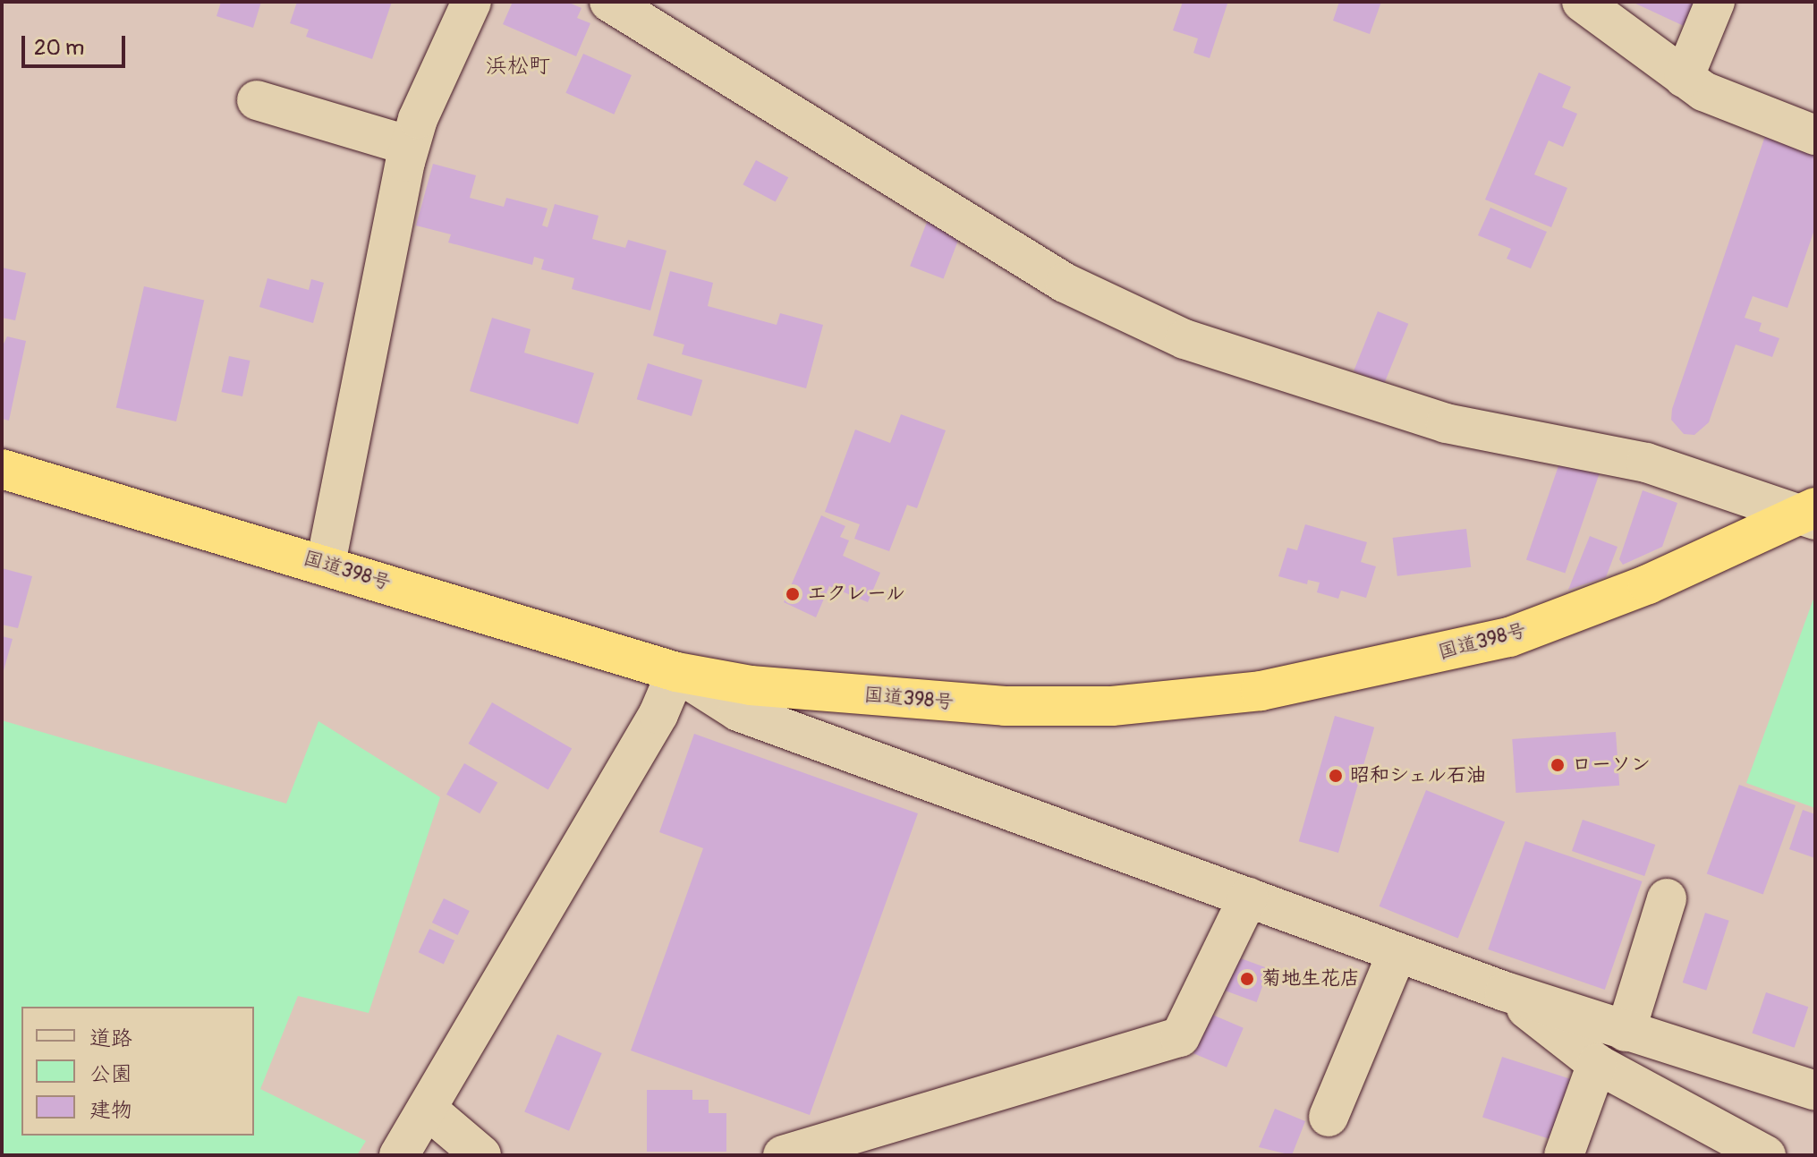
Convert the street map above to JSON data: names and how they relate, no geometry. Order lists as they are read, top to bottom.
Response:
{
  "streets": {
    "highway": ["国道398号"]
  },
  "districts": ["浜松町"],
  "places": [
    "エクレール",
    "ローソン",
    "昭和シェル石油",
    "菊地生花店"
  ],
  "legend": ["道路", "公園", "建物"],
  "scale_bar": "20 m"
}
